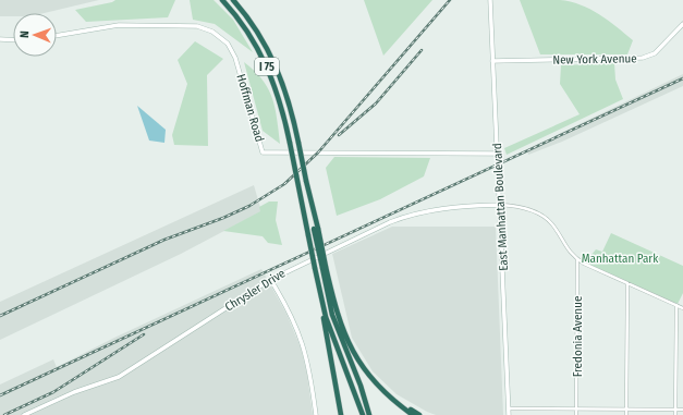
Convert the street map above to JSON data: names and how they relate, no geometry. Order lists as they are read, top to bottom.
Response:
{
  "streets": {
    "highway": ["I 75"],
    "street": [
      "New York Avenue",
      "Hoffman Road",
      "East Manhattan Boulevard",
      "Chrysler Drive",
      "Fredonia Avenue"
    ]
  },
  "crossings": [
    ["New York Avenue", "East Manhattan Boulevard"],
    ["Hoffman Road", "East Manhattan Boulevard"],
    ["East Manhattan Boulevard", "Chrysler Drive"]
  ],
  "parks": ["Manhattan Park"],
  "north": "left"
}
